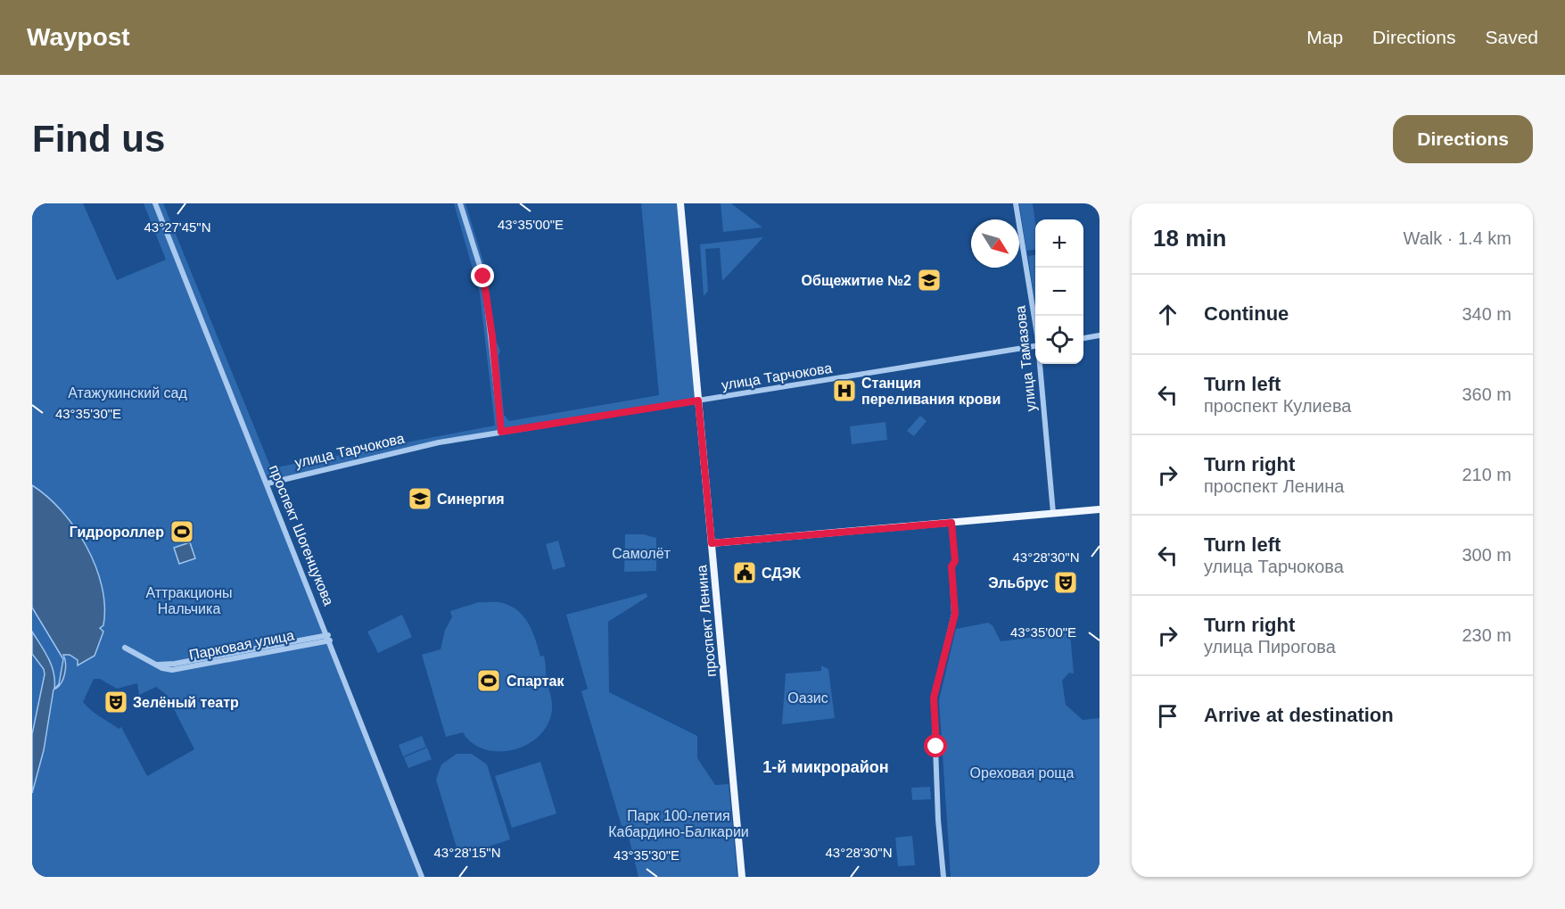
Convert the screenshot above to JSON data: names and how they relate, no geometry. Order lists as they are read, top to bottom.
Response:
{
  "streets": {
    "main road": ["проспект Ленина"],
    "street": [
      "улица Тамазова",
      "улица Тарчокова",
      "проспект Шогенцукова",
      "Парковая улица"
    ]
  },
  "crossings": [
    ["улица Тарчокова", "проспект Шогенцукова"],
    ["улица Тарчокова", "проспект Ленина"],
    ["проспект Шогенцукова", "Парковая улица"]
  ],
  "districts": ["1-й микрорайон"],
  "parks": [
    "Атажукинский сад",
    "Самолёт",
    "Аттракционы Нальчика",
    "Оазис",
    "Ореховая роща",
    "Парк 100-летия Кабардино-Балкарии"
  ],
  "places": {
    "school or university": ["Общежитие №2", "Синергия"],
    "hospital": ["Станция переливания крови"],
    "sports": ["Гидророллер", "Спартак"],
    "public building": ["СДЭК"],
    "theatre": ["Эльбрус", "Зелёный театр"]
  },
  "north": "bottom right",
  "page": {
    "header": "Waypost",
    "nav": ["Map", "Directions", "Saved"],
    "buttons": "Directions",
    "title": "Find us",
    "heading": ["18 min", "Walk · 1.4 km"],
    "map_buttons": ["+", "−"],
    "list": [
      ["Continue", "340 m"],
      ["Turn left", "проспект Кулиева", "360 m"],
      ["Turn right", "проспект Ленина", "210 m"],
      ["Turn left", "улица Тарчокова", "300 m"],
      ["Turn right", "улица Пирогова", "230 m"],
      "Arrive at destination"
    ]
  },
  "coordinates": [
    "43°35'00\"E",
    "43°27'45\"N",
    "43°35'30\"E",
    "43°28'30\"N",
    "43°28'15\"N"
  ]
}
